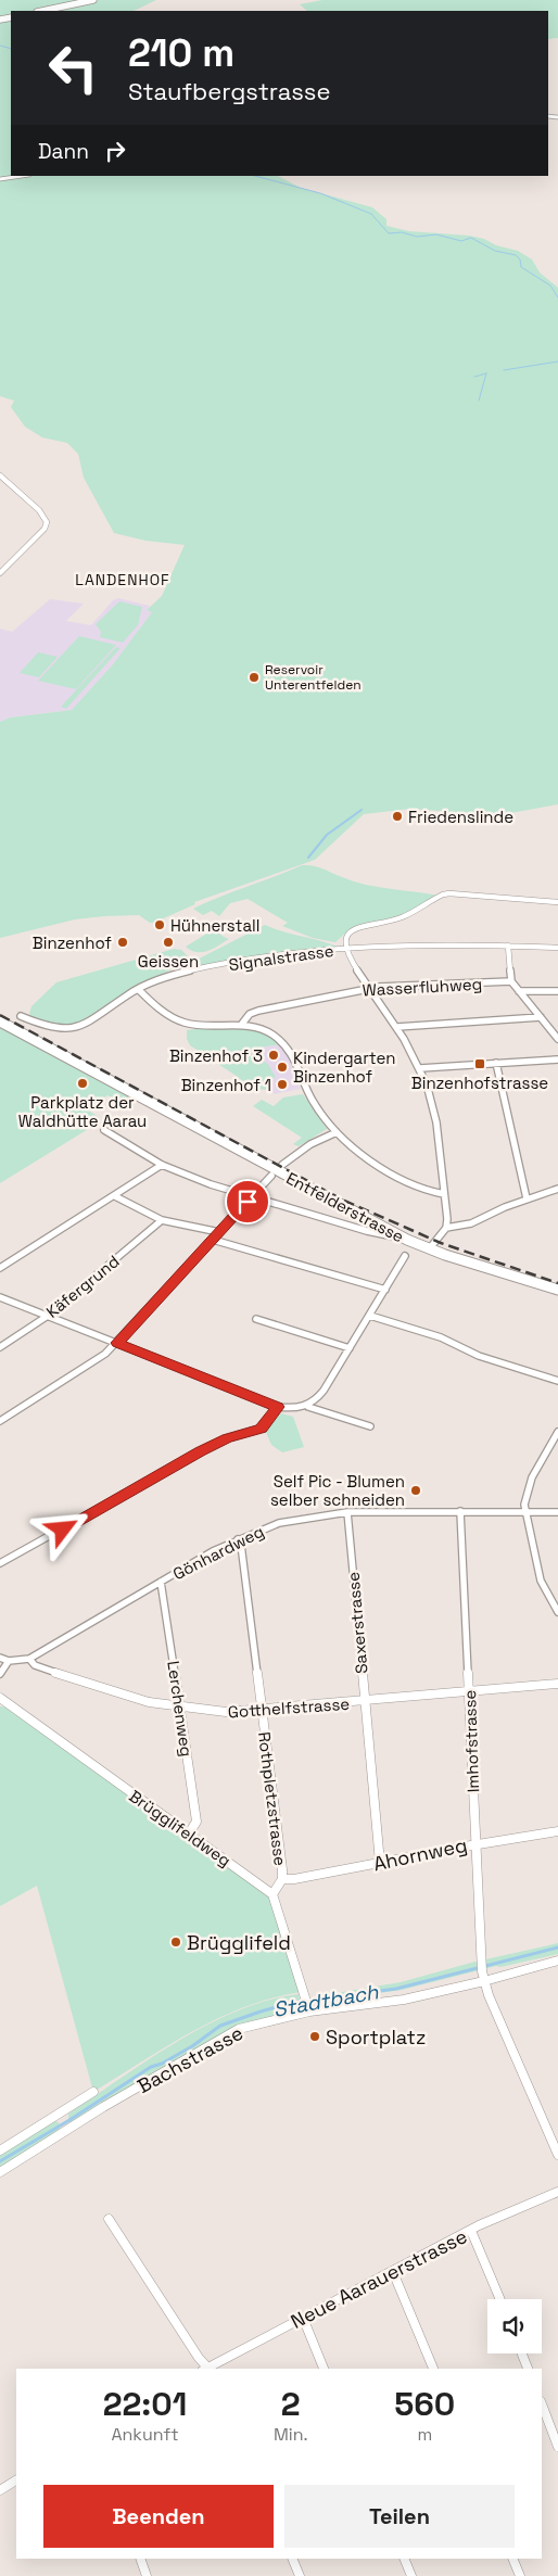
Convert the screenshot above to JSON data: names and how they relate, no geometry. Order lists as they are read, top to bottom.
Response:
{
  "streets": {
    "main road": ["Entfelderstrasse"],
    "street": [
      "Signalstrasse",
      "Wasserfluhweg",
      "Käfergrund",
      "Gönhardweg",
      "Saxerstrasse",
      "Gotthelfstrasse",
      "Lerchenweg",
      "Imhofstrasse",
      "Rothpletzstrasse",
      "Brügglifeldweg",
      "Ahornweg",
      "Bachstrasse",
      "Neue Aarauerstrasse"
    ]
  },
  "crossings": [
    ["Gönhardweg", "Saxerstrasse"],
    ["Gönhardweg", "Gotthelfstrasse"],
    ["Gönhardweg", "Lerchenweg"],
    ["Gönhardweg", "Imhofstrasse"],
    ["Gönhardweg", "Rothpletzstrasse"],
    ["Saxerstrasse", "Gotthelfstrasse"],
    ["Saxerstrasse", "Ahornweg"],
    ["Gotthelfstrasse", "Lerchenweg"],
    ["Gotthelfstrasse", "Imhofstrasse"],
    ["Gotthelfstrasse", "Rothpletzstrasse"],
    ["Lerchenweg", "Brügglifeldweg"],
    ["Imhofstrasse", "Ahornweg"],
    ["Imhofstrasse", "Bachstrasse"],
    ["Rothpletzstrasse", "Brügglifeldweg"],
    ["Rothpletzstrasse", "Ahornweg"]
  ],
  "districts": ["LANDENHOF"],
  "water": ["Stadtbach"],
  "places": {
    "other": [
      "Reservoir Unterentfelden",
      "Friedenslinde",
      "Hühnerstall",
      "Binzenhof",
      "Geissen",
      "Binzenhof 3",
      "Kindergarten Binzenhof",
      "Parkplatz der Waldhütte Aarau",
      "Binzenhof 1",
      "Self Pic - Blumen selber schneiden",
      "Brügglifeld",
      "Sportplatz"
    ],
    "transit": ["Binzenhofstrasse"]
  },
  "page": {
    "turn": ["210 m", "Staufbergstrasse"],
    "then": "Dann",
    "eta": [
      "22:01",
      "Ankunft",
      "2",
      "Min.",
      "560",
      "m"
    ],
    "buttons": ["Beenden", "Teilen"]
  }
}
